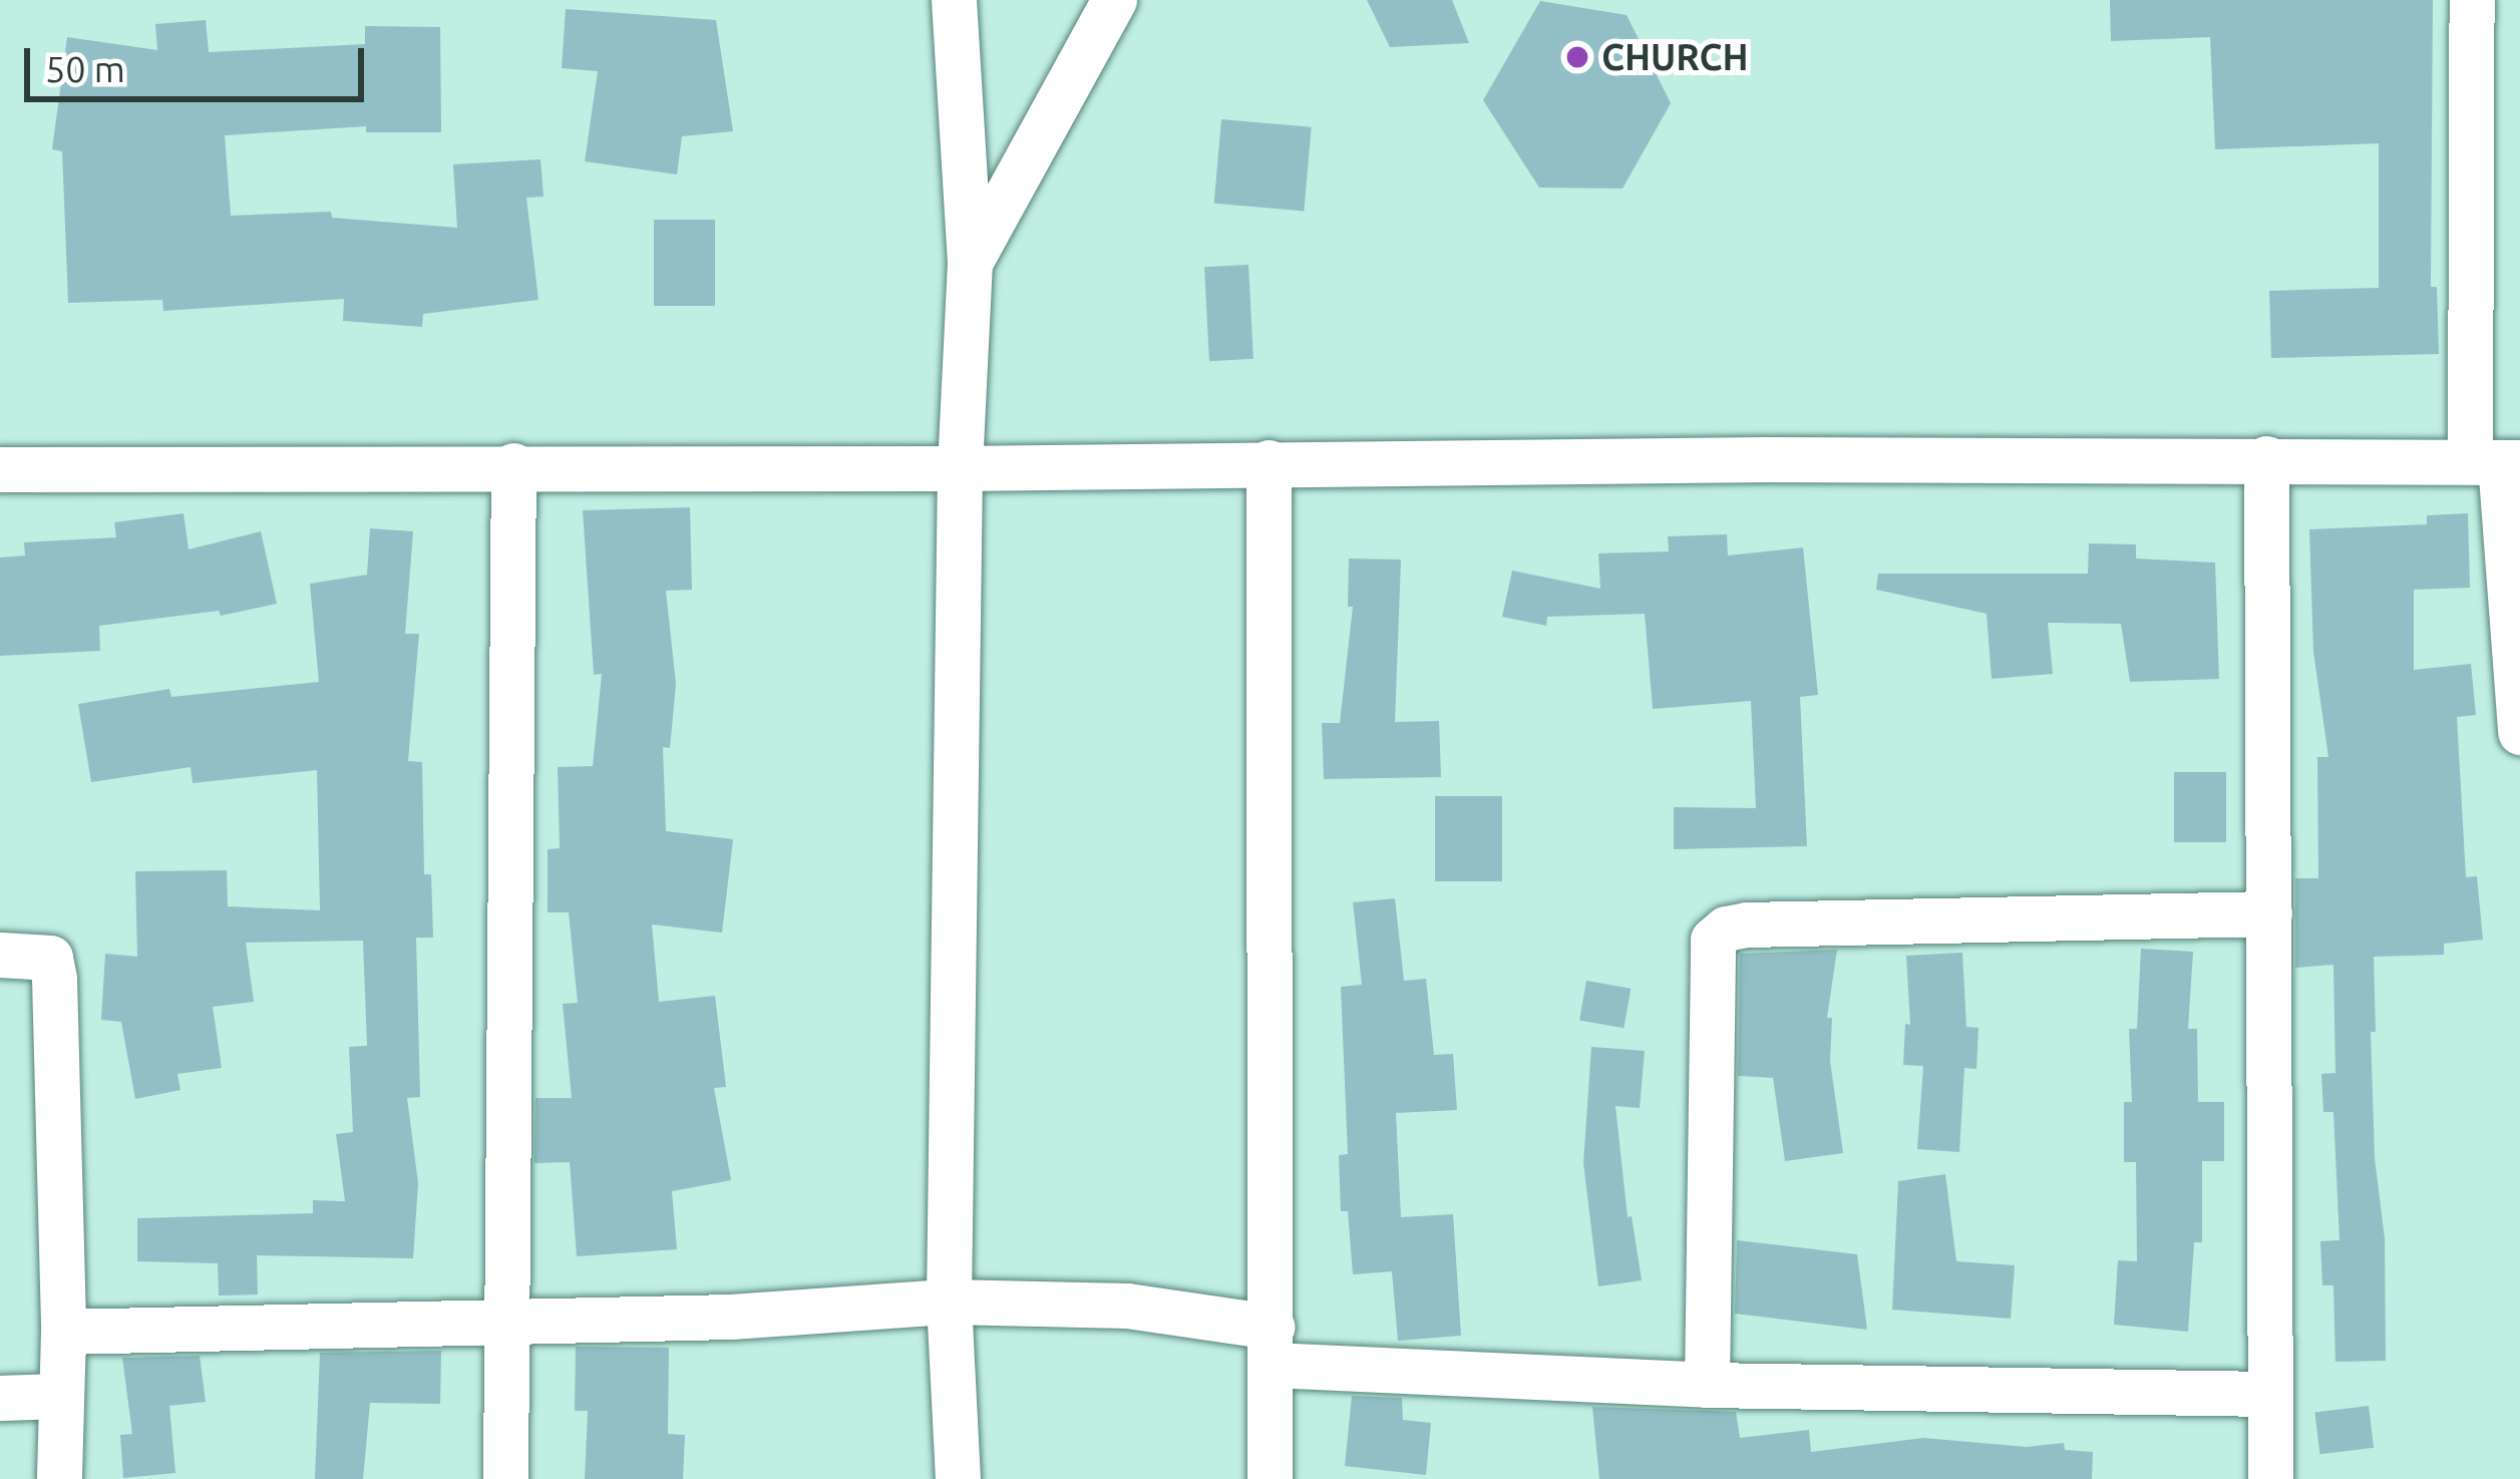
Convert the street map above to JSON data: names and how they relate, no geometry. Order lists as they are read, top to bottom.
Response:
{
  "places": ["CHURCH"],
  "scale_bar": "50 m"
}
